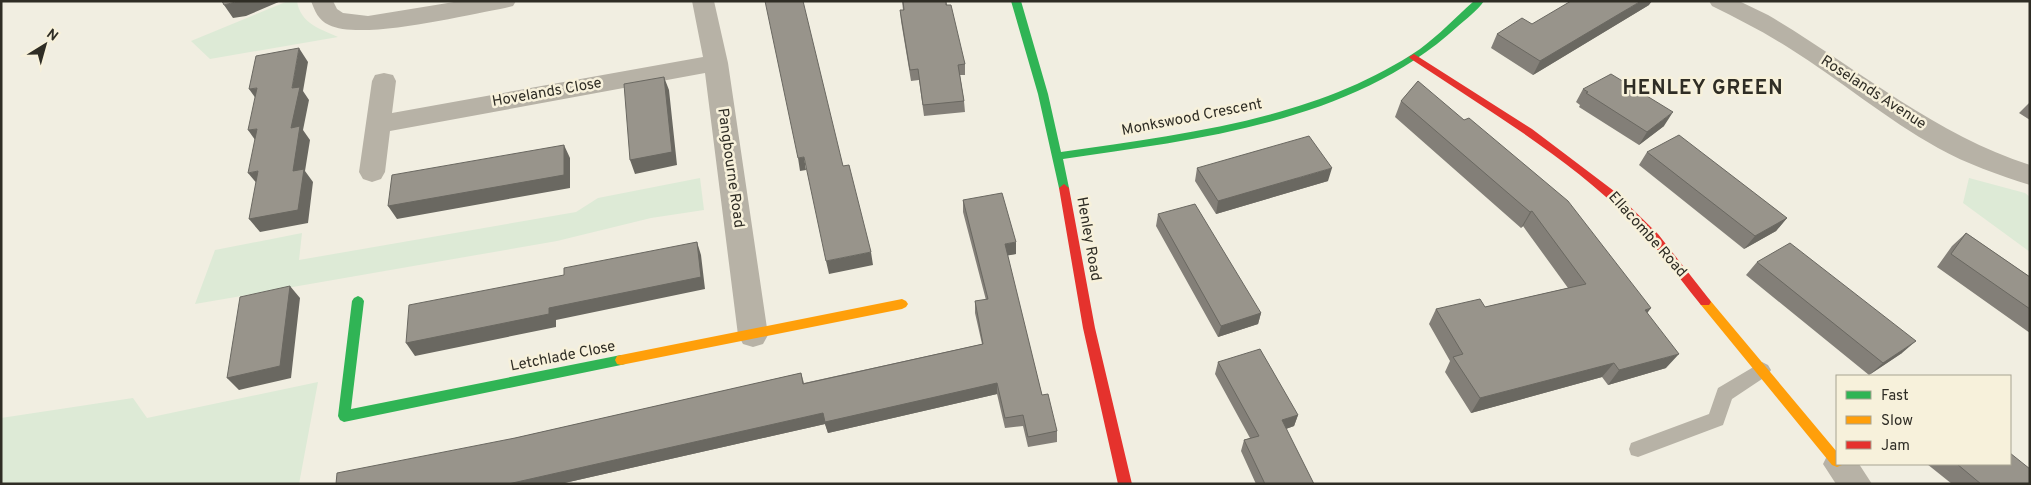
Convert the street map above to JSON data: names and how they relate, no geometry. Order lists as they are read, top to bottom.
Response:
{
  "streets": {
    "street": [
      "Hovelands Close",
      "Roselands Avenue",
      "Monkswood Crescent",
      "Pangbourne Road",
      "Ellacombe Road",
      "Henley Road",
      "Letchlade Close"
    ]
  },
  "crossings": [
    ["Hovelands Close", "Pangbourne Road"],
    ["Monkswood Crescent", "Ellacombe Road"],
    ["Monkswood Crescent", "Henley Road"],
    ["Pangbourne Road", "Letchlade Close"]
  ],
  "districts": ["HENLEY GREEN"],
  "legend": ["Fast", "Slow", "Jam"],
  "north": "top right"
}
